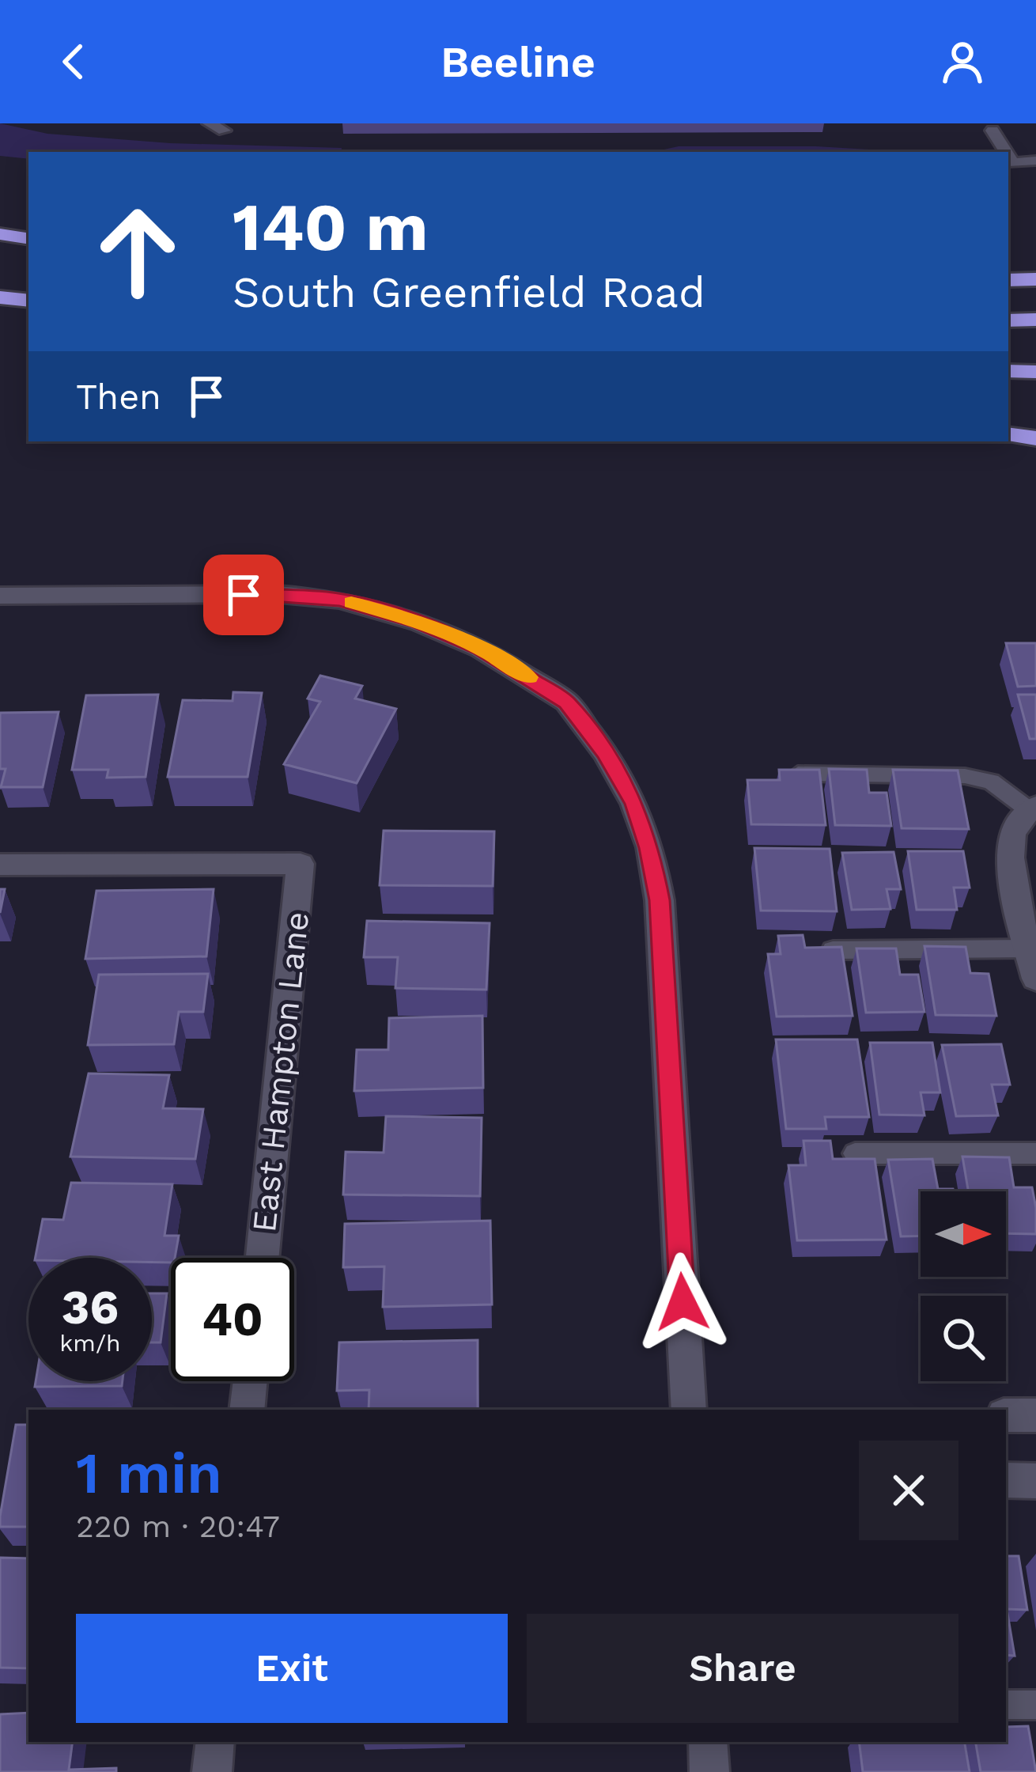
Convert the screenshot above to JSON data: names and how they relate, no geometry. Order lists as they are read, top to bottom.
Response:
{
  "streets": {
    "street": ["East Hampton Lane"]
  },
  "north": "right",
  "page": {
    "header": "Beeline",
    "turn": ["140 m", "South Greenfield Road"],
    "then": "Then",
    "speed": "36 km/h",
    "limit": "40",
    "heading": ["1 min", "220 m · 20:47"],
    "buttons": ["Exit", "Share"]
  }
}
